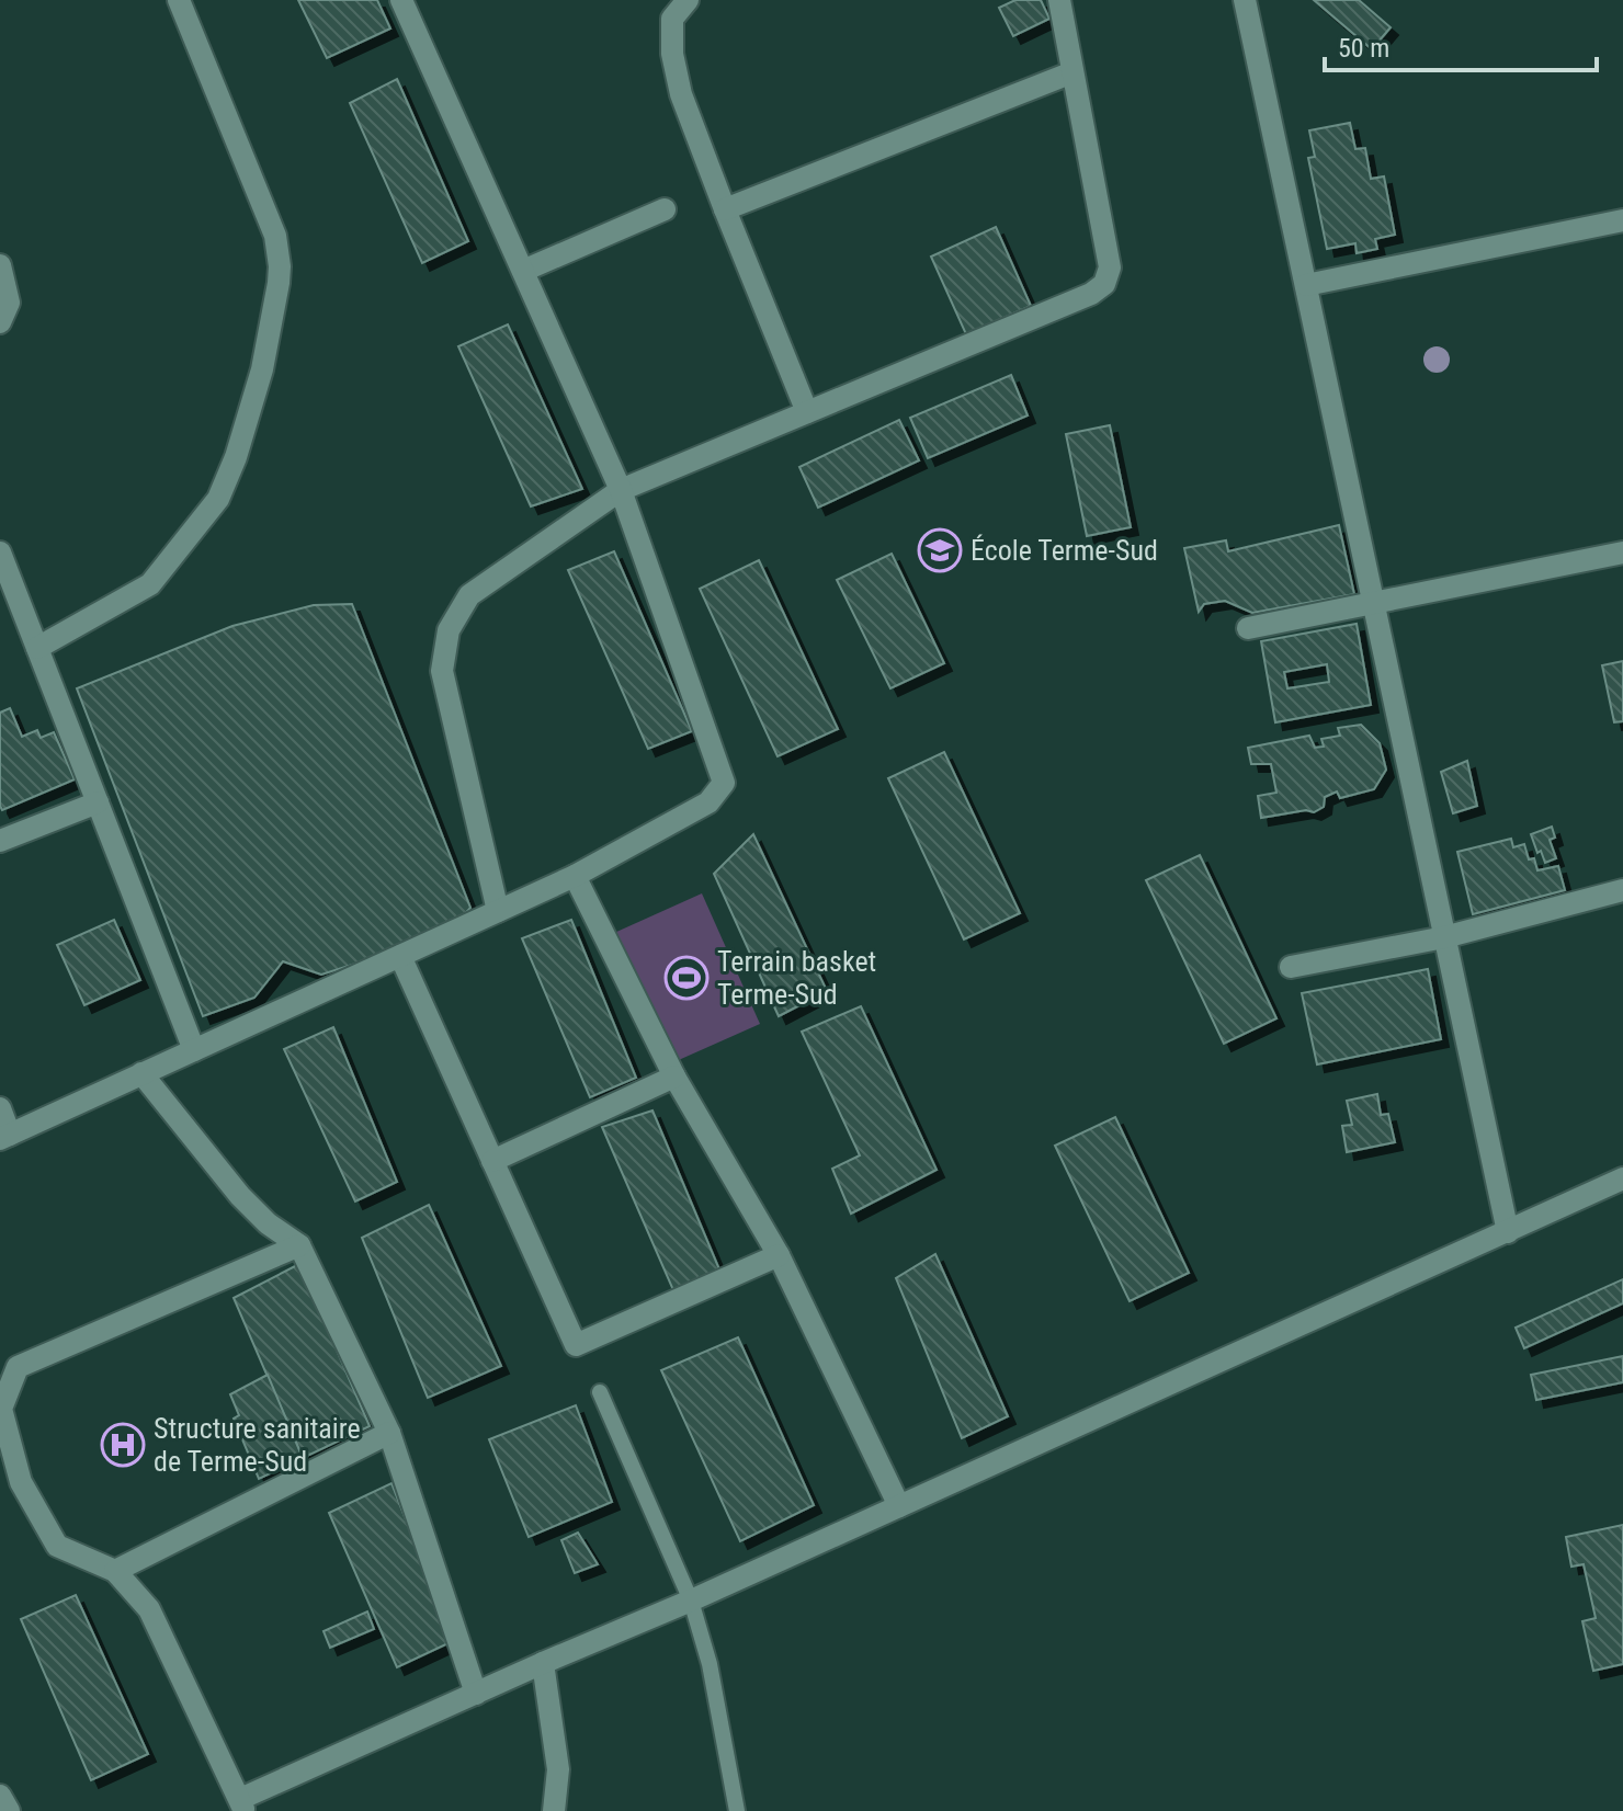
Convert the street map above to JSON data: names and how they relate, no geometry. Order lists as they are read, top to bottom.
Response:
{
  "places": {
    "school or university": ["École Terme-Sud"],
    "sports": ["Terrain basket Terme-Sud"],
    "hospital": ["Structure sanitaire de Terme-Sud"]
  },
  "scale_bar": "50 m"
}
